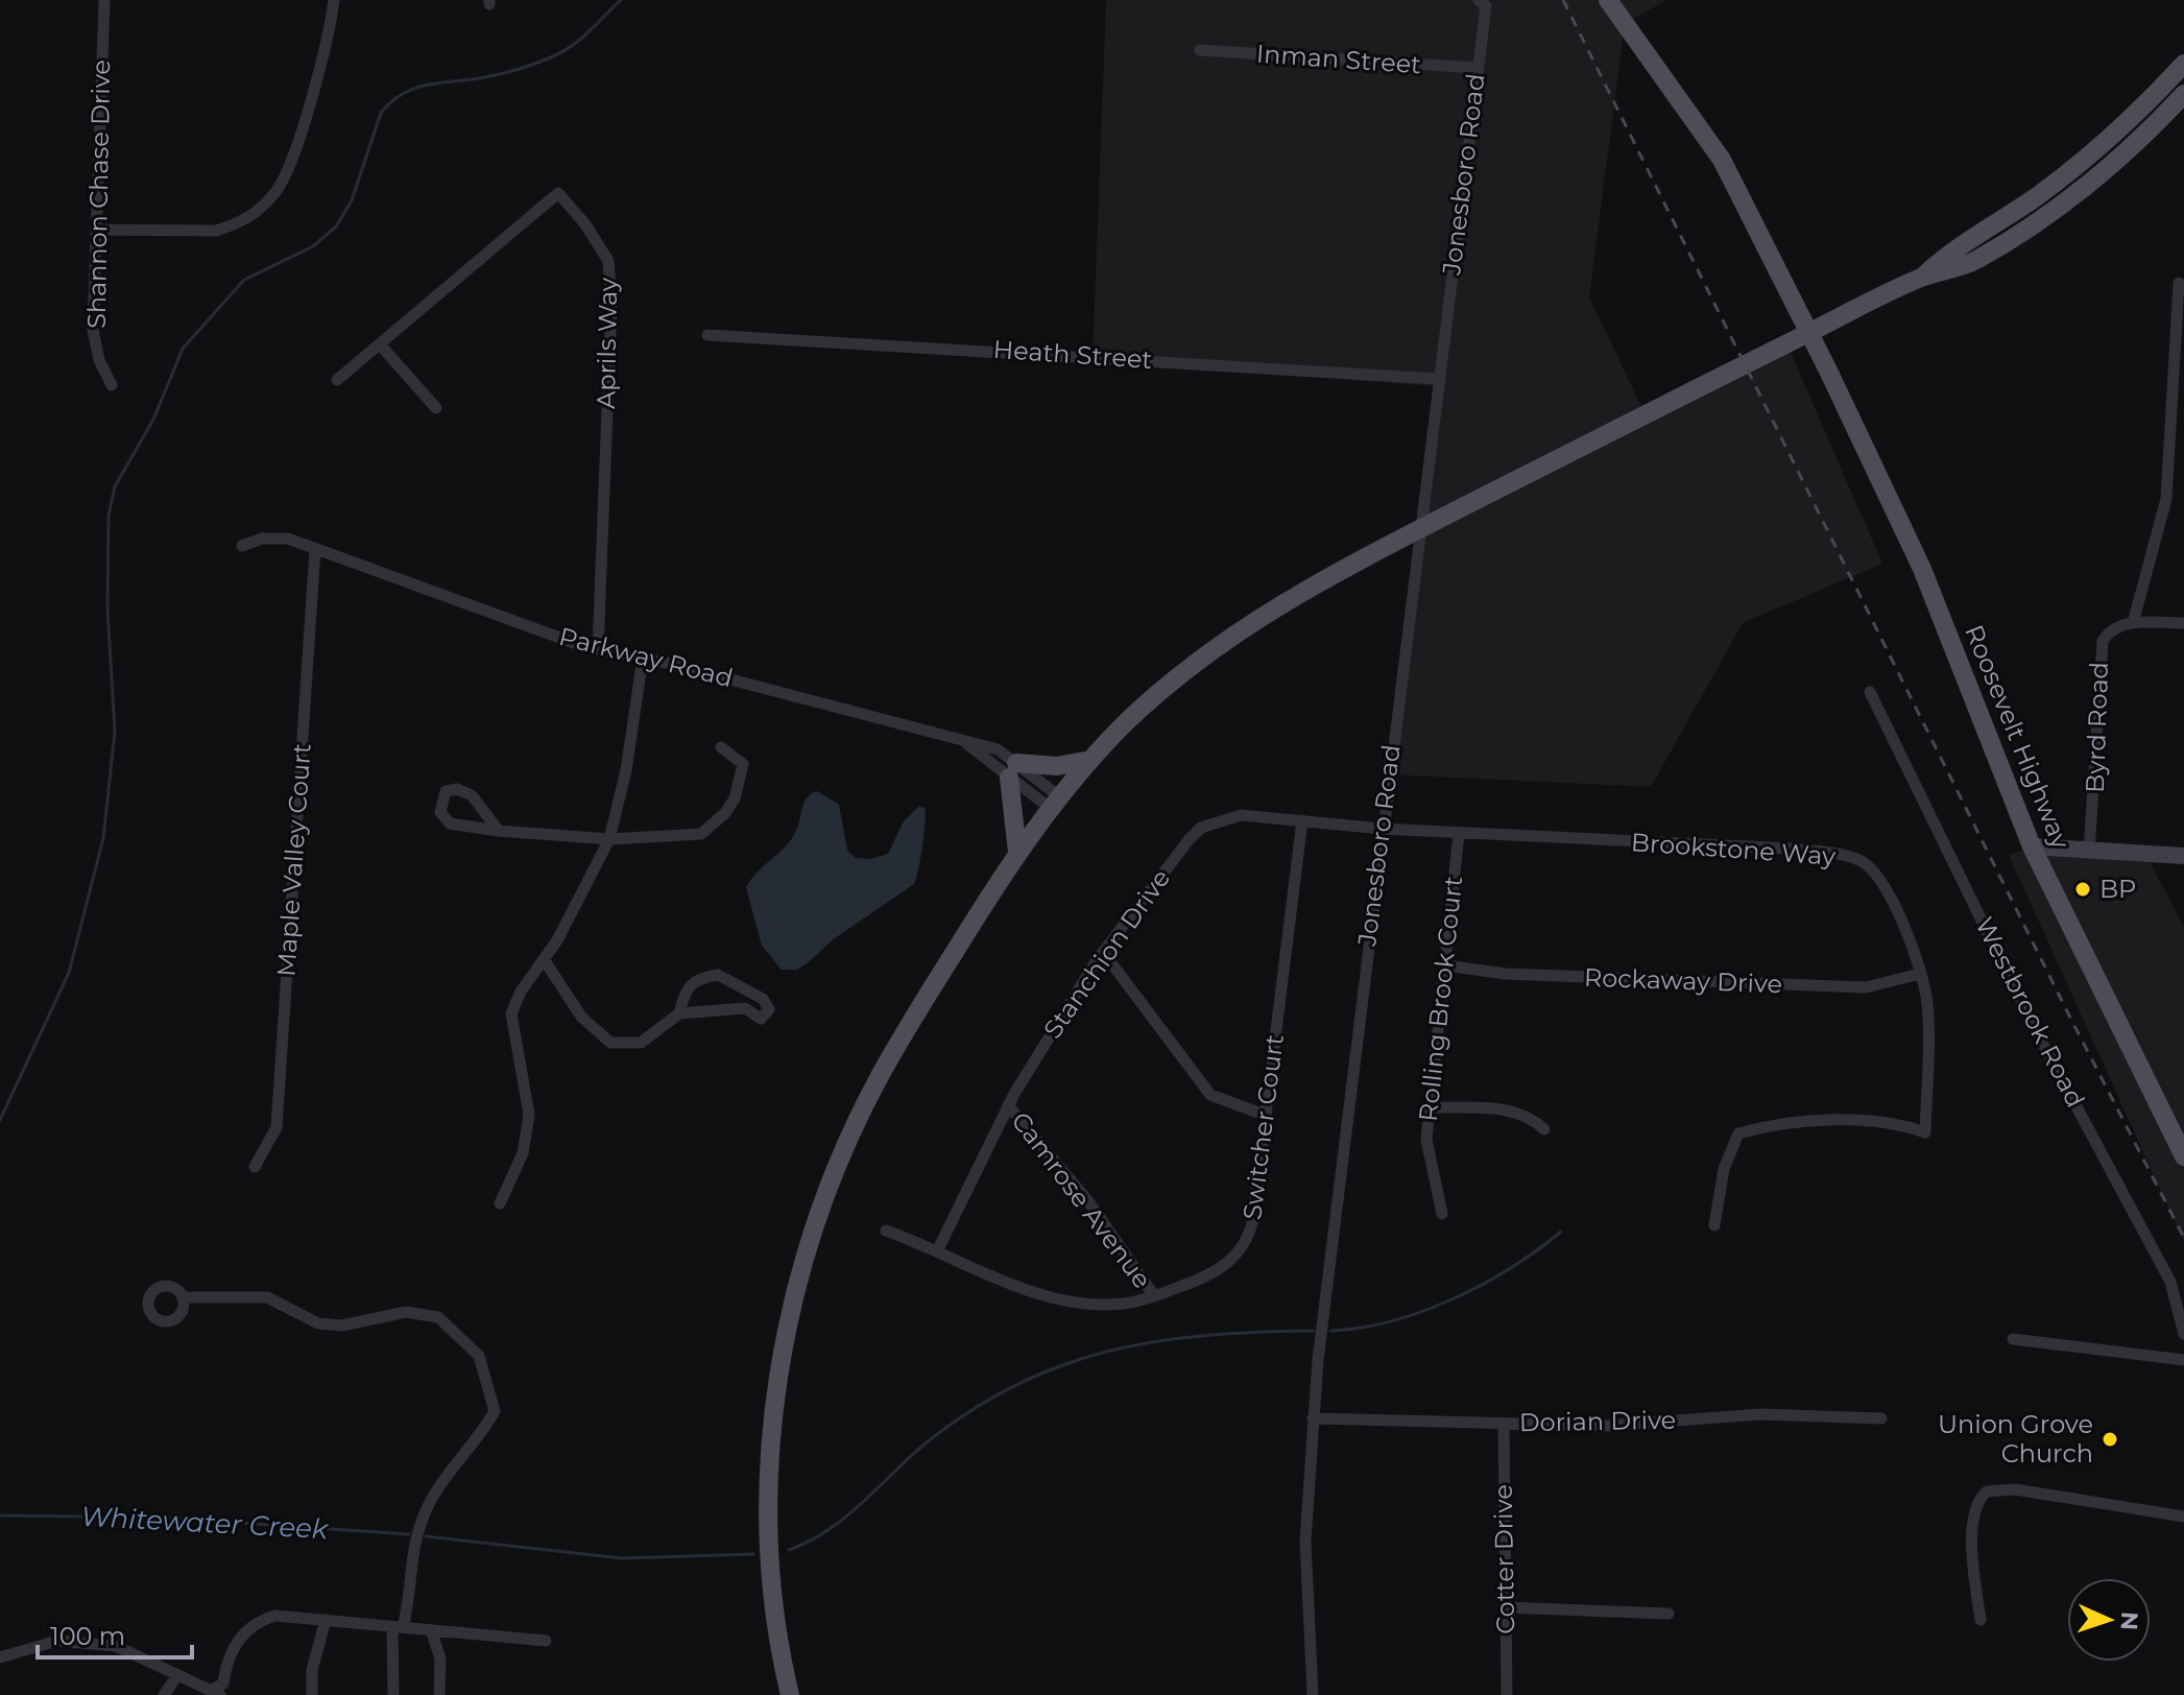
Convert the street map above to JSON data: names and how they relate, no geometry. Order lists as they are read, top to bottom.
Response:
{
  "streets": {
    "main road": ["Roosevelt Highway"],
    "street": [
      "Inman Street",
      "Jonesboro Road",
      "Shannon Chase Drive",
      "Aprils Way",
      "Heath Street",
      "Parkway Road",
      "Byrd Road",
      "Brookstone Way",
      "Maple Valley Court",
      "Stanchion Drive",
      "Rockaway Drive",
      "Rolling Brook Court",
      "Westbrook Road",
      "Switcher Court",
      "Camrose Avenue",
      "Dorian Drive",
      "Cotter Drive"
    ]
  },
  "crossings": [
    ["Inman Street", "Jonesboro Road"],
    ["Jonesboro Road", "Heath Street"],
    ["Jonesboro Road", "Brookstone Way"],
    ["Jonesboro Road", "Stanchion Drive"],
    ["Jonesboro Road", "Dorian Drive"],
    ["Aprils Way", "Parkway Road"],
    ["Parkway Road", "Maple Valley Court"],
    ["Brookstone Way", "Stanchion Drive"],
    ["Brookstone Way", "Rockaway Drive"],
    ["Brookstone Way", "Rolling Brook Court"],
    ["Stanchion Drive", "Switcher Court"],
    ["Stanchion Drive", "Camrose Avenue"],
    ["Rockaway Drive", "Rolling Brook Court"],
    ["Switcher Court", "Camrose Avenue"],
    ["Dorian Drive", "Cotter Drive"]
  ],
  "water": ["Whitewater Creek"],
  "places": ["BP", "Union Grove Church"],
  "scale_bar": "100 m",
  "north": "right"
}
